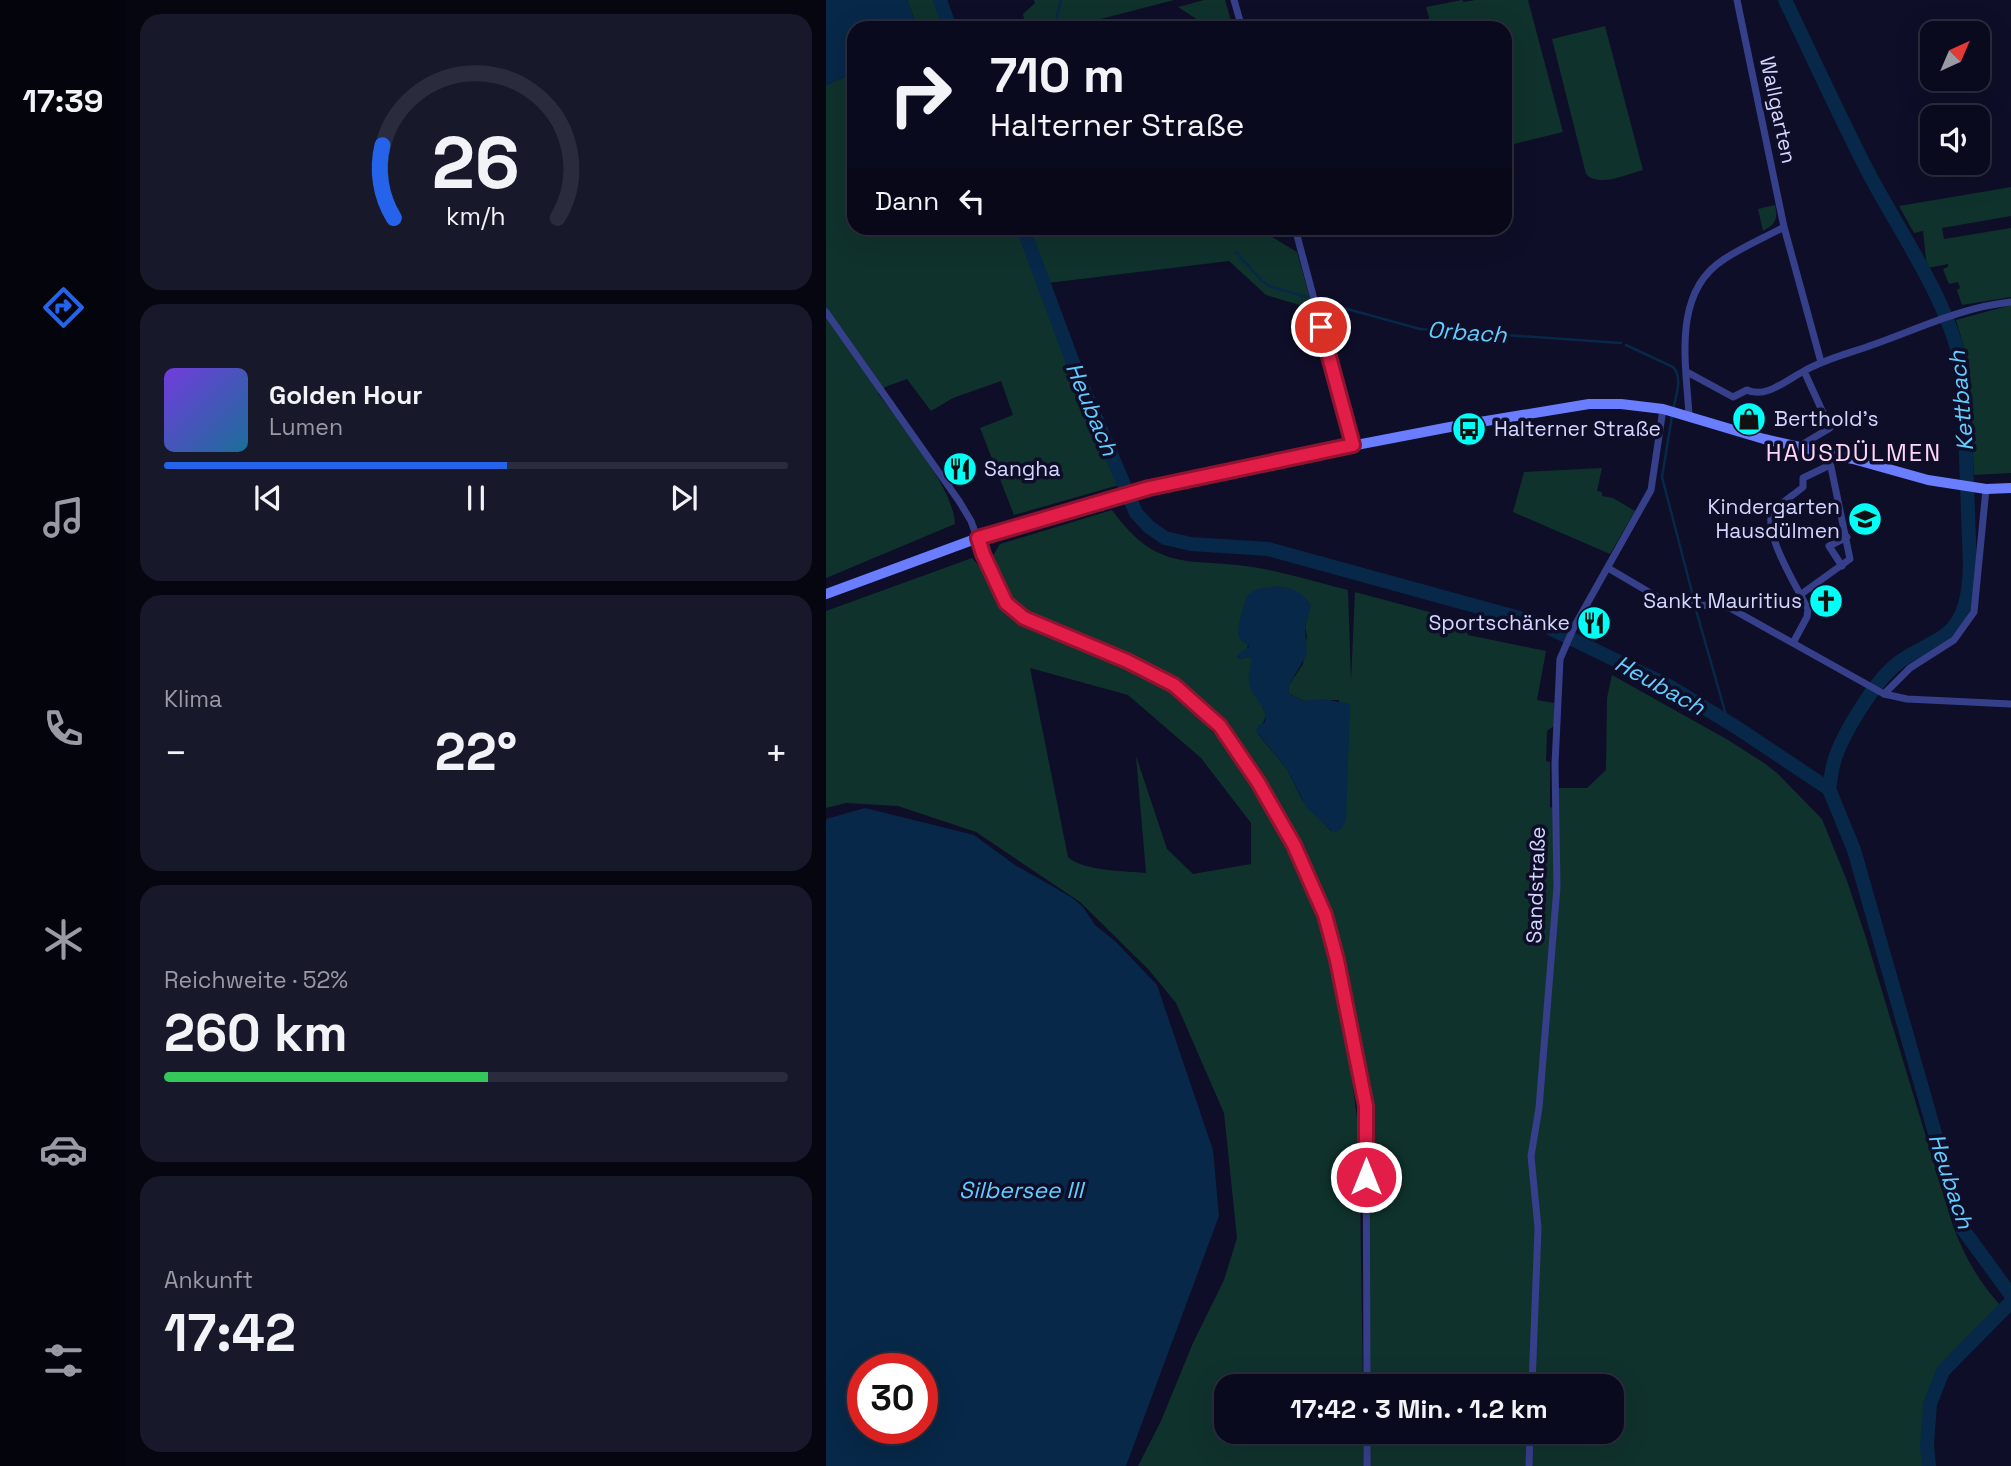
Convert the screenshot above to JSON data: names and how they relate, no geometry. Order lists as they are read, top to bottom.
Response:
{
  "streets": {
    "street": ["Wallgarten", "Sandstraße"]
  },
  "districts": ["HAUSDÜLMEN"],
  "water": [
    "Orbach",
    "Kettbach",
    "Heubach",
    "Silbersee III"
  ],
  "places": {
    "shop": ["Berthold's"],
    "bus stop": ["Halterner Straße"],
    "restaurant": ["Sangha", "Sportschänke"],
    "school or university": ["Kindergarten Hausdülmen"],
    "church": ["Sankt Mauritius"]
  },
  "north": "top right",
  "page": {
    "tabs": "17:39",
    "turn": ["710 m", "Halterner Straße"],
    "then": "Dann",
    "song": ["Golden Hour", "Lumen"],
    "tile": [
      "Klima",
      ["Reichweite · 52%", "260 km"],
      ["Ankunft", "17:42"]
    ],
    "heat": ["−", "22°", "+"],
    "limit": "30",
    "trip": "17:42 · 3 Min. · 1.2 km",
    "gauge": ["26", "km/h"]
  }
}
